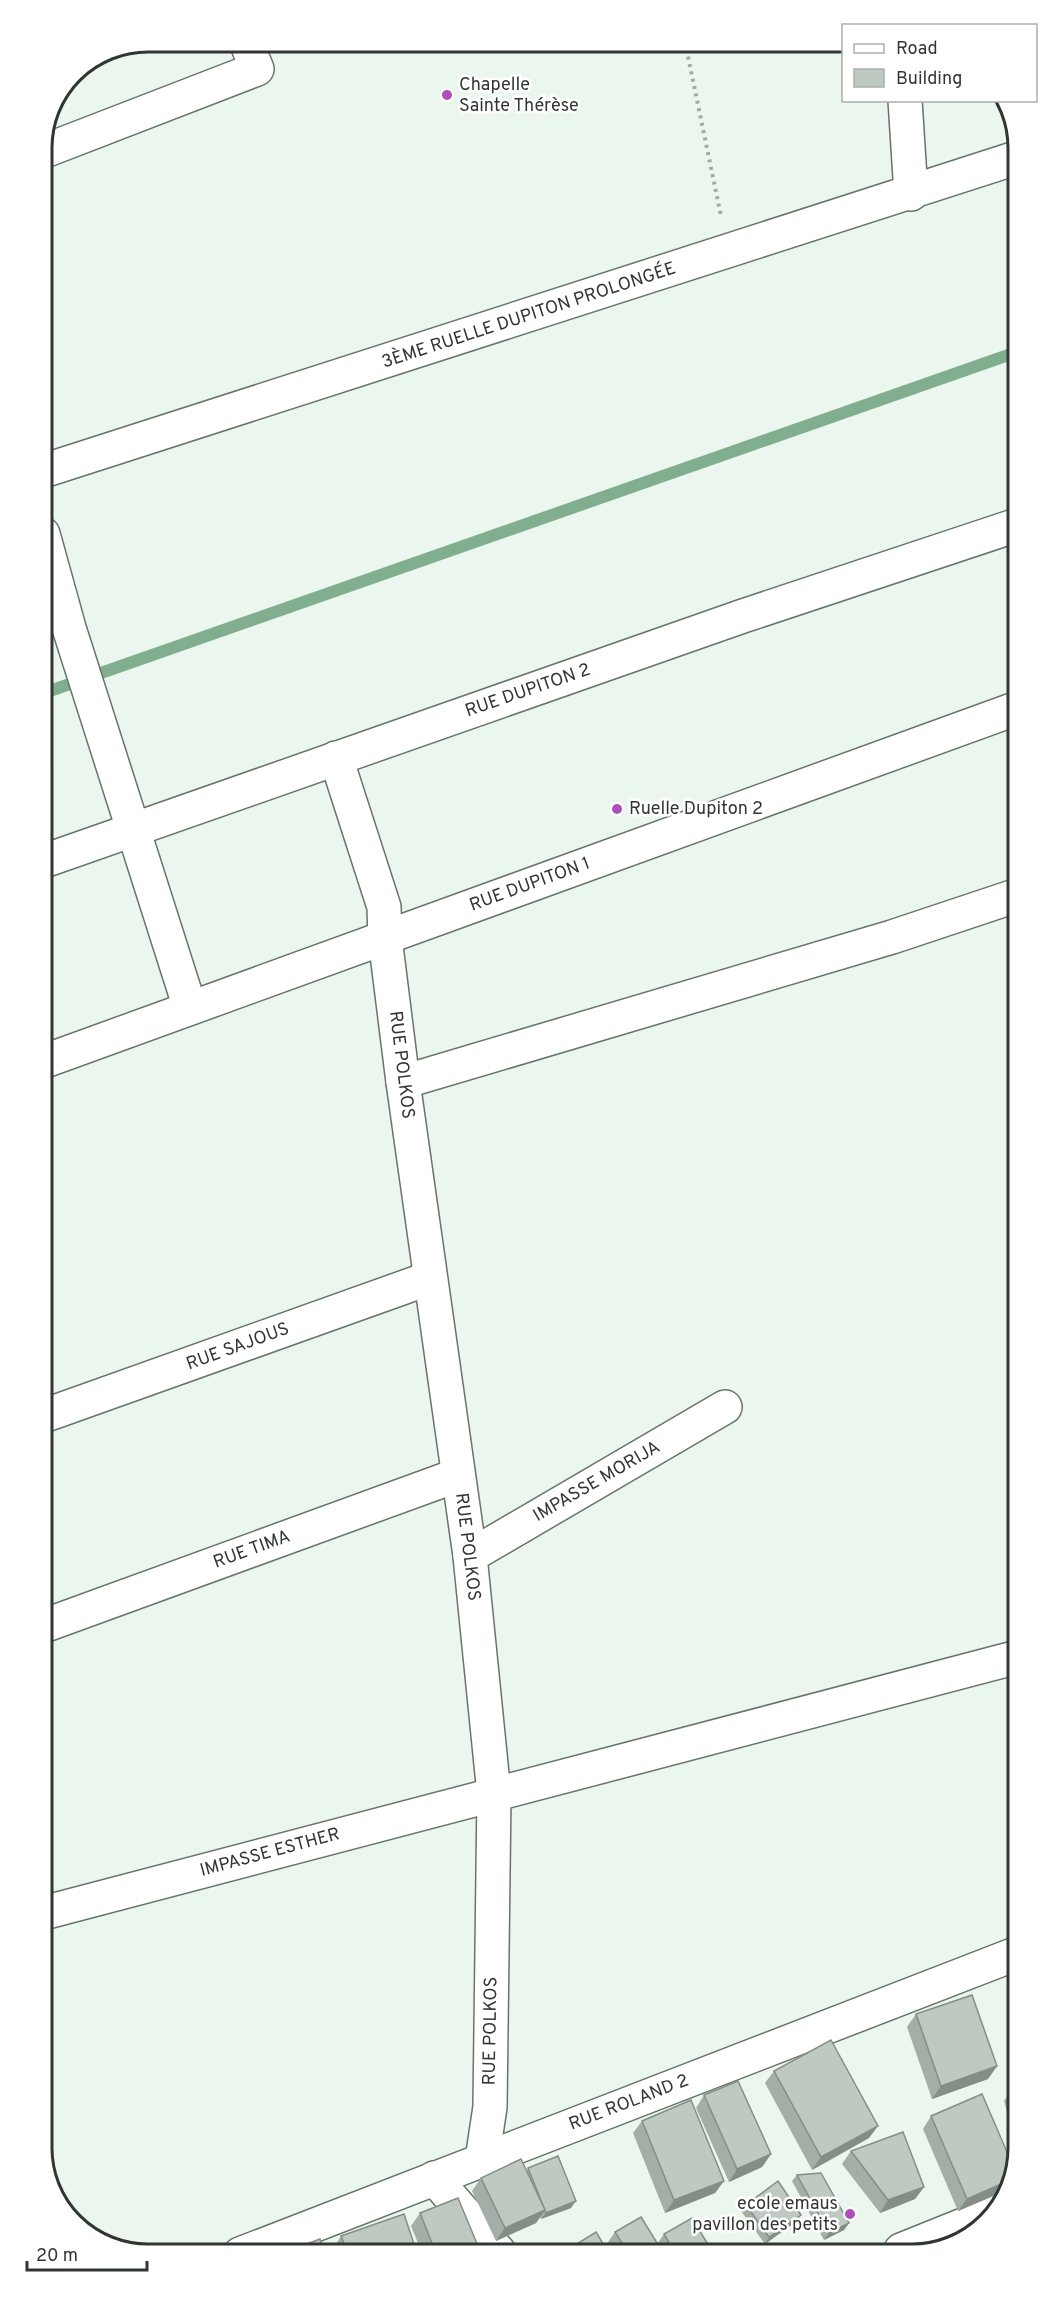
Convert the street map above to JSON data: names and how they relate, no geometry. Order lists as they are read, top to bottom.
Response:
{
  "streets": {
    "street": [
      "3ÈME RUELLE DUPITON PROLONGÉE",
      "RUE DUPITON 2",
      "RUE DUPITON 1",
      "RUE POLKOS",
      "RUE SAJOUS",
      "IMPASSE MORIJA",
      "RUE TIMA",
      "IMPASSE ESTHER",
      "RUE ROLAND 2"
    ]
  },
  "crossings": [
    ["RUE DUPITON 2", "RUE POLKOS"],
    ["RUE DUPITON 1", "RUE POLKOS"],
    ["RUE POLKOS", "RUE SAJOUS"],
    ["RUE POLKOS", "IMPASSE MORIJA"],
    ["RUE POLKOS", "RUE TIMA"],
    ["RUE POLKOS", "IMPASSE ESTHER"],
    ["RUE POLKOS", "RUE ROLAND 2"]
  ],
  "places": ["Chapelle Sainte Thérèse", "Ruelle Dupiton 2", "ecole emaus pavillon des petits"],
  "legend": ["Road", "Building"],
  "scale_bar": "20 m"
}
